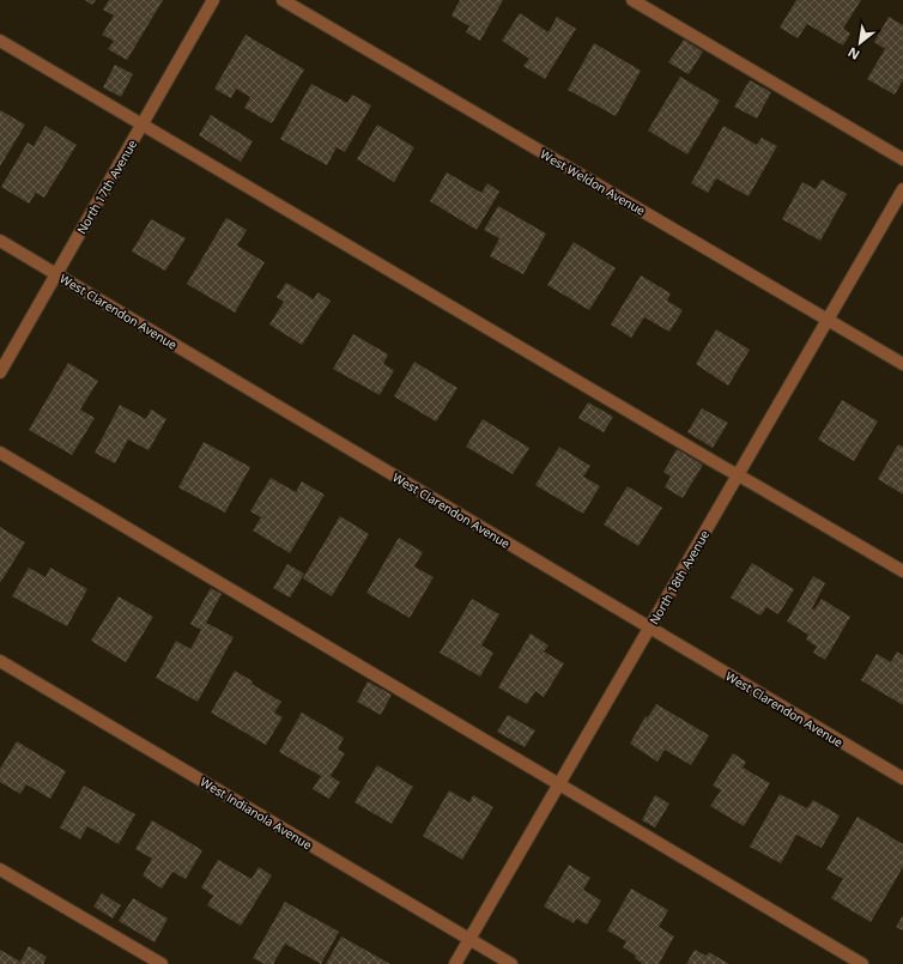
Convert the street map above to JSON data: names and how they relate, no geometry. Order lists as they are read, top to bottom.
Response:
{
  "streets": {
    "street": [
      "West Weldon Avenue",
      "North 17th Avenue",
      "West Clarendon Avenue",
      "North 18th Avenue",
      "West Indianola Avenue"
    ]
  },
  "crossings": [
    ["West Weldon Avenue", "North 18th Avenue"],
    ["North 17th Avenue", "West Clarendon Avenue"],
    ["West Clarendon Avenue", "North 18th Avenue"],
    ["North 18th Avenue", "West Indianola Avenue"]
  ],
  "north": "bottom left"
}
